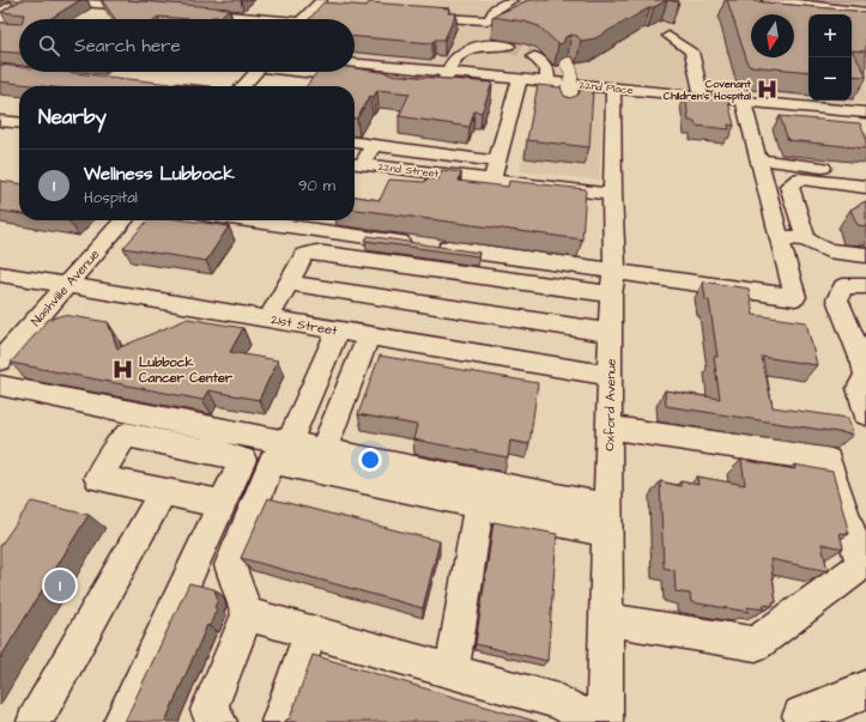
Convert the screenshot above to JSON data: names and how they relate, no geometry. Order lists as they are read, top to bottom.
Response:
{
  "streets": {
    "street": [
      "22nd Place",
      "22nd Street",
      "Nashville Avenue",
      "21st Street",
      "Oxford Avenue"
    ]
  },
  "crossings": [
    ["22nd Place", "Oxford Avenue"],
    ["22nd Street", "Oxford Avenue"],
    ["Nashville Avenue", "21st Street"],
    ["21st Street", "Oxford Avenue"]
  ],
  "places": {
    "hospital": ["Covenant Children’s Hospital", "Lubbock Cancer Center"]
  },
  "north": "bottom",
  "page": {
    "map_buttons": ["+", "−"],
    "search": "Search here",
    "heading": "Nearby",
    "list": [
      {
        "mark": "1",
        "name": "Wellness Lubbock",
        "note": "Hospital",
        "value": "90 m"
      }
    ],
    "pins": "1"
  }
}
